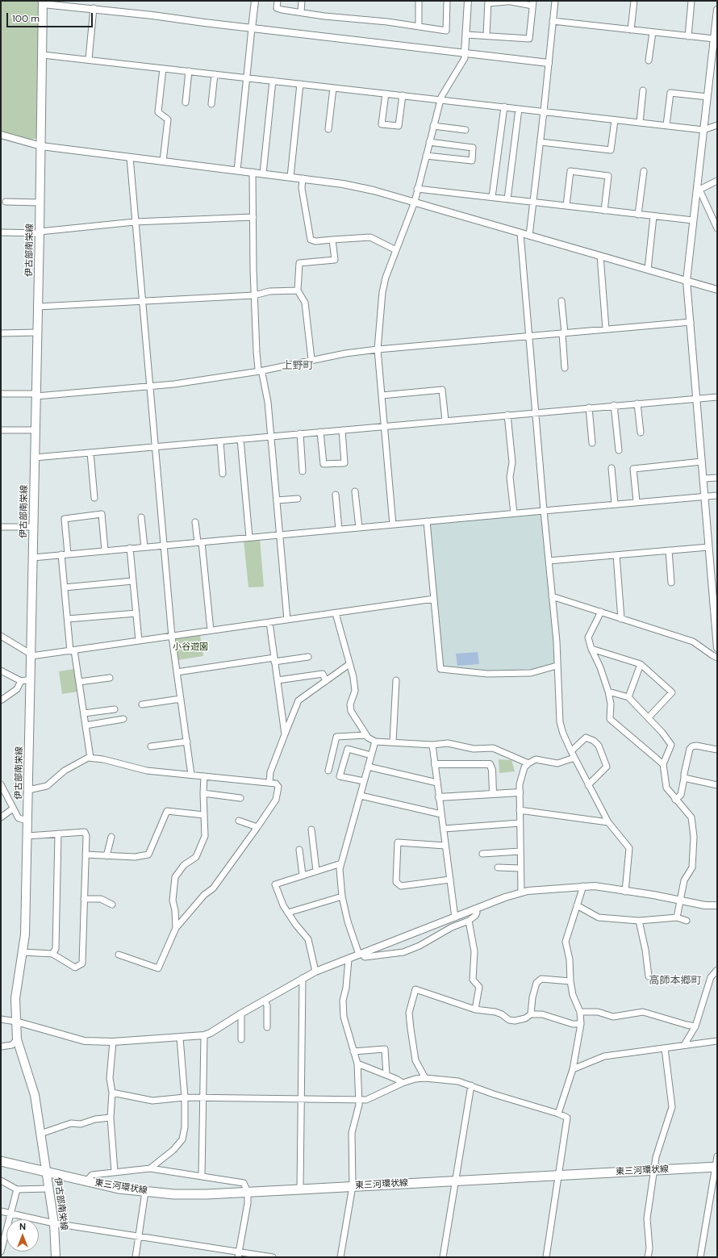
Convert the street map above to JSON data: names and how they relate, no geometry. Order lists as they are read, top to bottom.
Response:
{
  "streets": {
    "main road": ["伊古部南栄線", "東三河環状線"]
  },
  "crossings": [
    ["伊古部南栄線", "東三河環状線"]
  ],
  "districts": ["上野町", "高師本郷町"],
  "parks": ["小谷遊園"],
  "scale_bar": "100 m",
  "north": "top"
}
